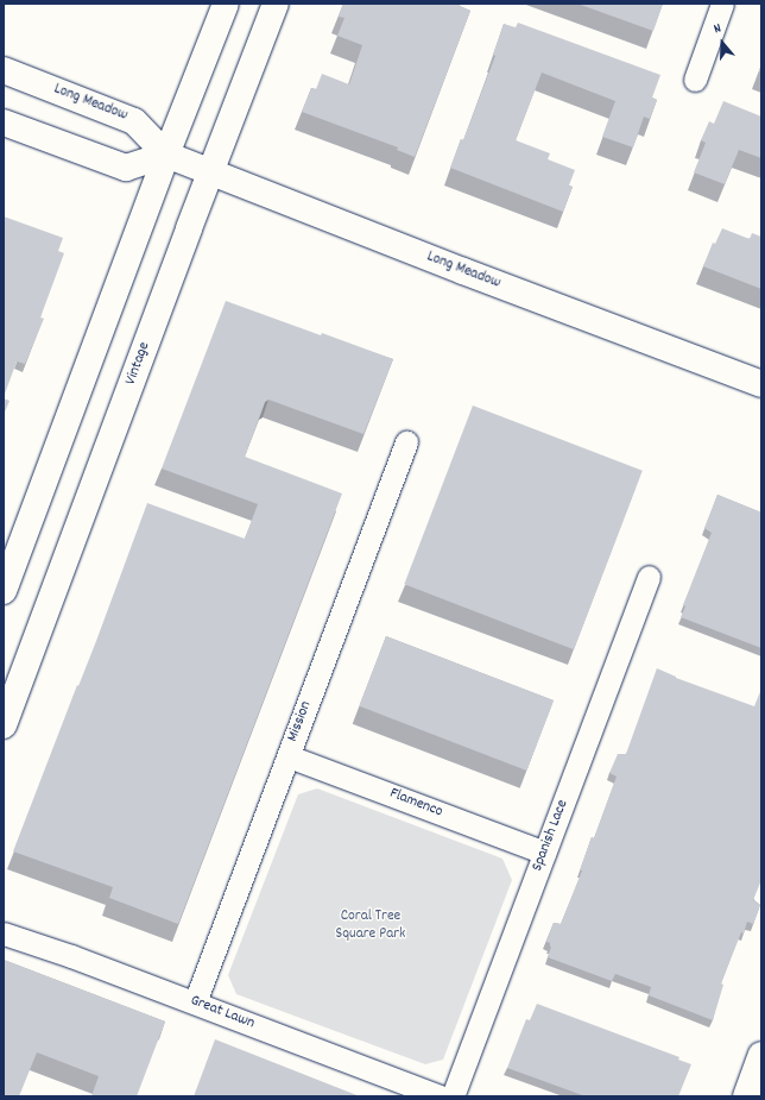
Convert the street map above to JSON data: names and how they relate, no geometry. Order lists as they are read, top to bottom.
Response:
{
  "streets": {
    "street": [
      "Long Meadow",
      "Vintage",
      "Mission",
      "Flamenco",
      "Spanish Lace",
      "Great Lawn"
    ]
  },
  "crossings": [
    ["Long Meadow", "Vintage"],
    ["Mission", "Flamenco"],
    ["Mission", "Great Lawn"],
    ["Flamenco", "Spanish Lace"]
  ],
  "parks": ["Coral Tree Square Park"],
  "north": "top"
}
